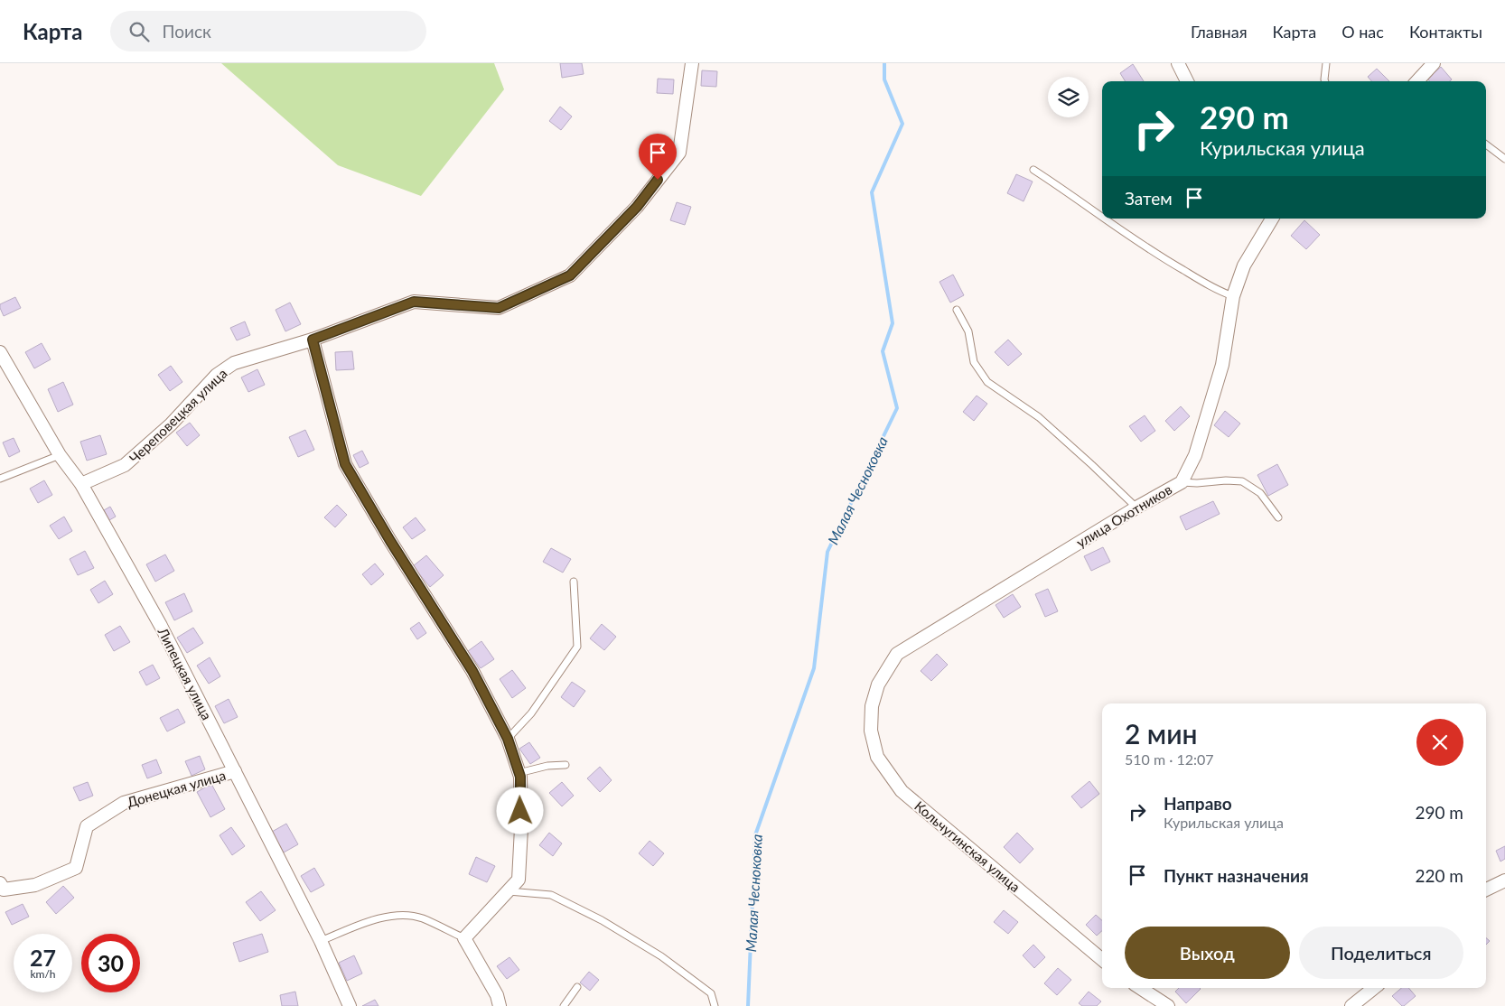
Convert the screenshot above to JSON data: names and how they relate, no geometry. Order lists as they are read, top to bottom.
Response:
{
  "streets": {
    "street": [
      "Череповецкая улица",
      "улица Охотников",
      "Липецкая улица",
      "Донецкая улица",
      "Кольчугинская улица"
    ]
  },
  "crossings": [
    ["Череповецкая улица", "Липецкая улица"],
    ["улица Охотников", "Кольчугинская улица"],
    ["Липецкая улица", "Донецкая улица"]
  ],
  "water": ["Малая Чесноковка"],
  "page": {
    "header": "Карта",
    "search": "Поиск",
    "nav": [
      "Главная",
      "Карта",
      "О нас",
      "Контакты"
    ],
    "turn": ["290 m", "Курильская улица"],
    "then": "Затем",
    "heading": ["2 мин", "510 m · 12:07"],
    "list": [
      {
        "name": "Направо",
        "note": "Курильская улица",
        "value": "290 m"
      },
      {
        "name": "Пункт назначения",
        "value": "220 m"
      }
    ],
    "buttons": ["Выход", "Поделиться"],
    "speed": "27 km/h",
    "limit": "30"
  }
}
